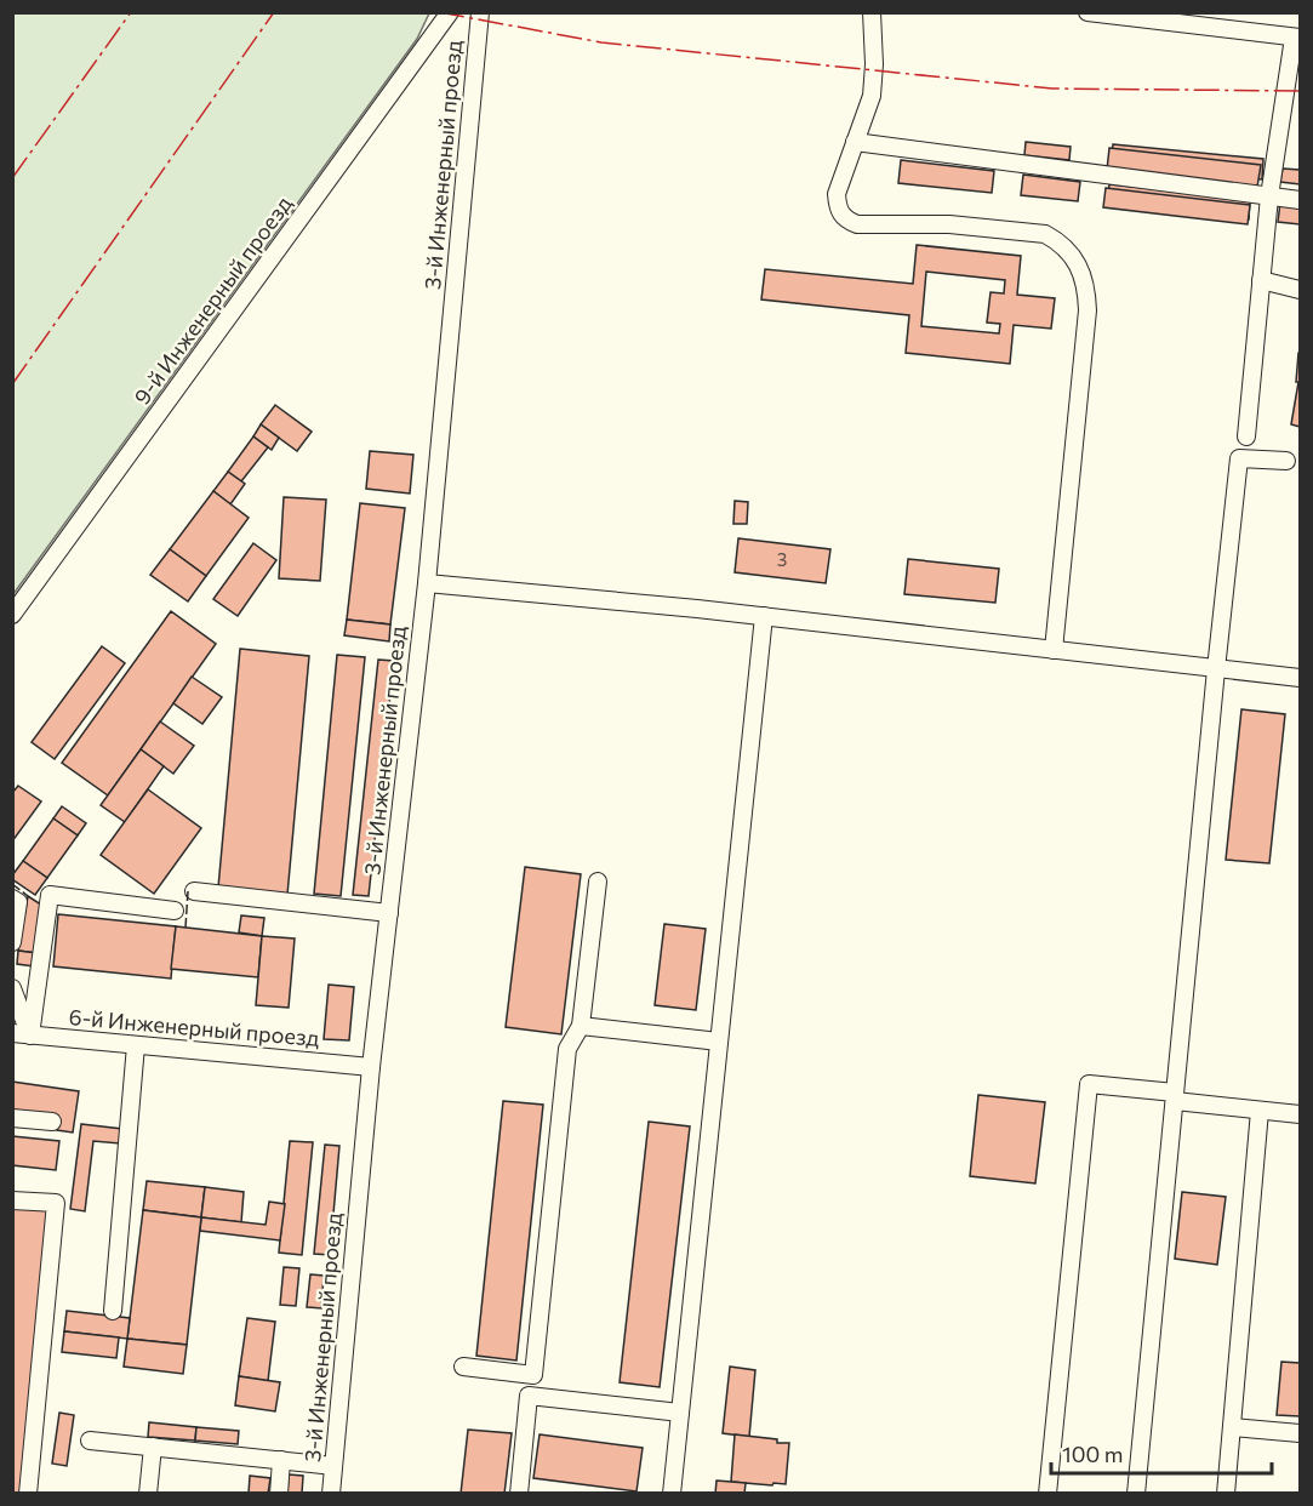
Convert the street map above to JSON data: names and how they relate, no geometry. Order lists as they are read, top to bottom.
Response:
{
  "streets": {
    "street": ["3-й Инженерный проезд", "9-й Инженерный проезд", "6-й Инженерный проезд"]
  },
  "crossings": [
    ["3-й Инженерный проезд", "6-й Инженерный проезд"]
  ],
  "house_numbers": ["3"],
  "scale_bar": "100 m"
}
